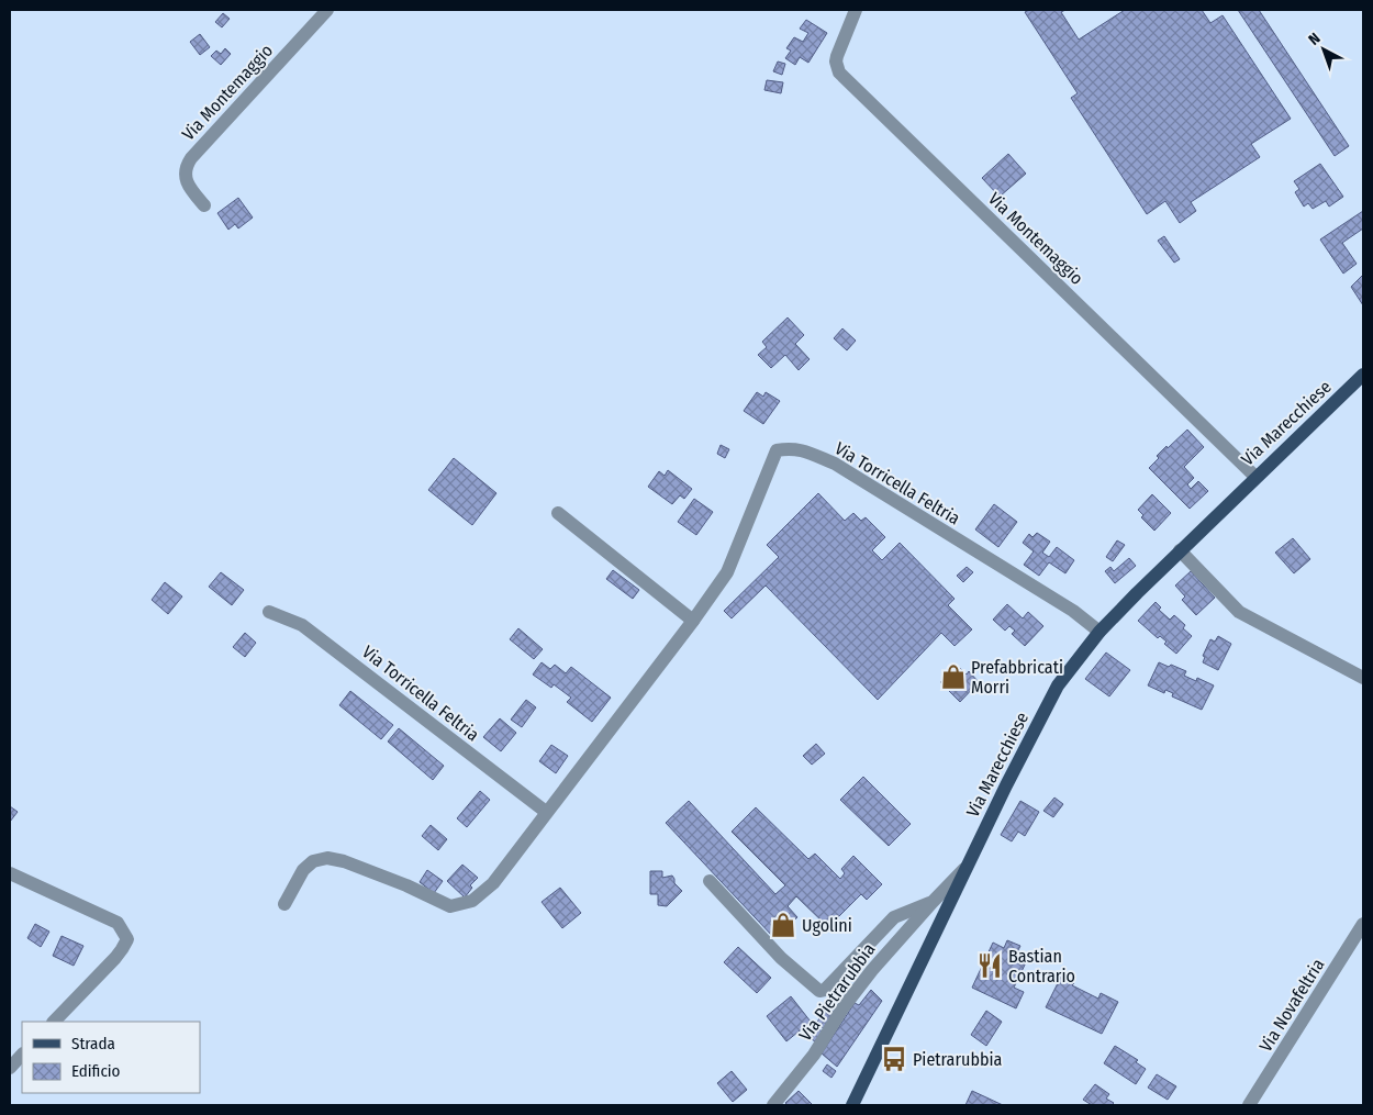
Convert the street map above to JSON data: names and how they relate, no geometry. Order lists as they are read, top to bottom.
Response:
{
  "streets": {
    "main road": ["Via Marecchiese"],
    "street": [
      "Via Montemaggio",
      "Via Torricella Feltria",
      "Via Pietrarubbia",
      "Via Novafeltria"
    ]
  },
  "crossings": [
    ["Via Montemaggio", "Via Marecchiese"],
    ["Via Marecchiese", "Via Torricella Feltria"],
    ["Via Marecchiese", "Via Pietrarubbia"]
  ],
  "places": {
    "shop": ["Prefabbricati Morri", "Ugolini"],
    "restaurant": ["Bastian Contrario"],
    "bus stop": ["Pietrarubbia"]
  },
  "legend": ["Strada", "Edificio"],
  "north": "top left"
}
